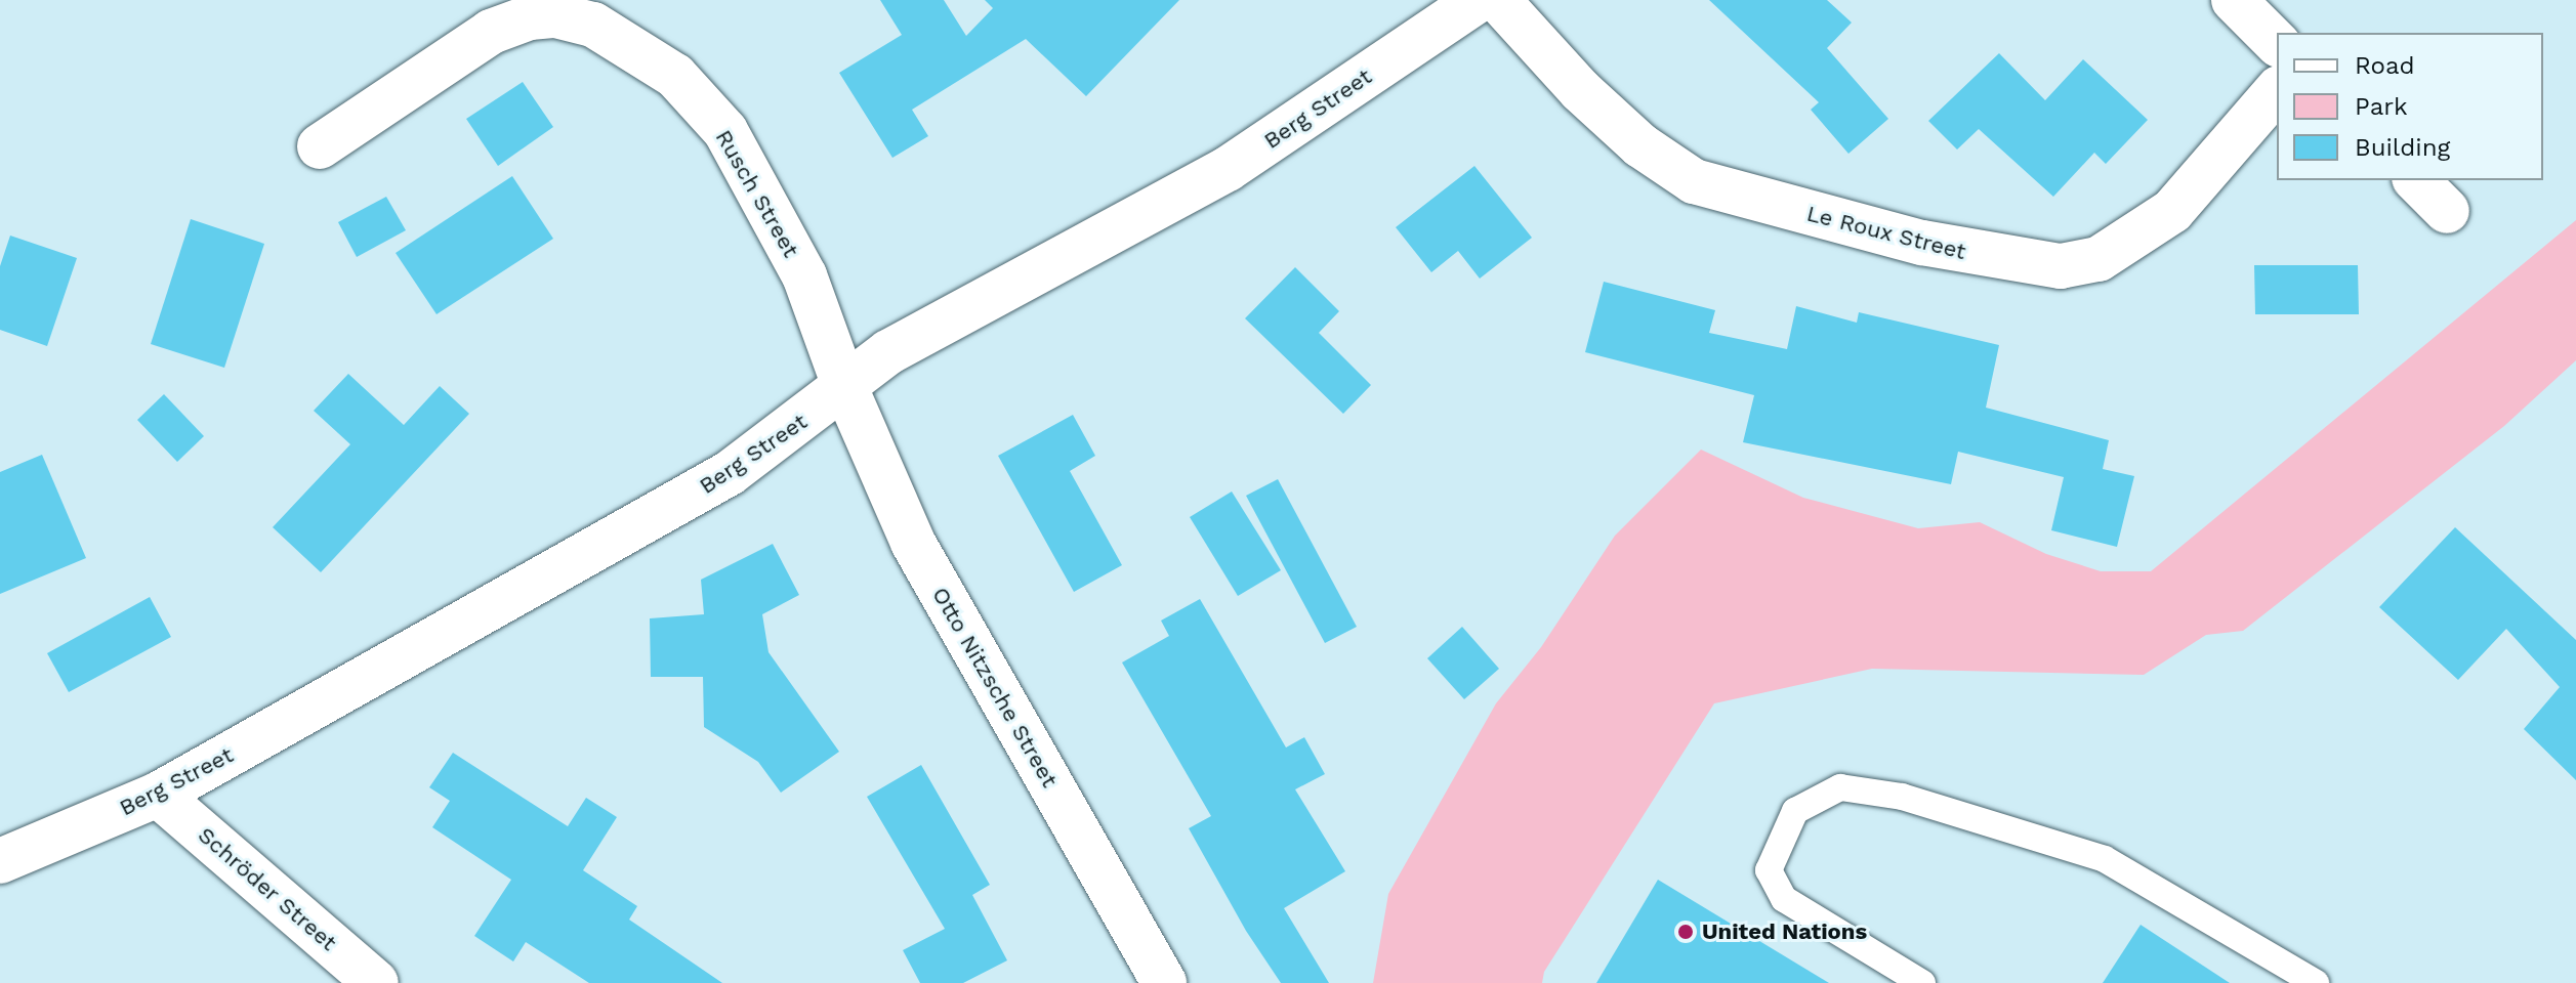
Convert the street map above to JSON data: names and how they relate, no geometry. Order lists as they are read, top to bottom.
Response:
{
  "streets": {
    "street": [
      "Berg Street",
      "Rusch Street",
      "Le Roux Street",
      "Otto Nitzsche Street",
      "Schröder Street"
    ]
  },
  "crossings": [
    ["Berg Street", "Rusch Street"],
    ["Berg Street", "Otto Nitzsche Street"],
    ["Berg Street", "Schröder Street"],
    ["Rusch Street", "Otto Nitzsche Street"]
  ],
  "places": ["United Nations"],
  "legend": ["Road", "Park", "Building"]
}
